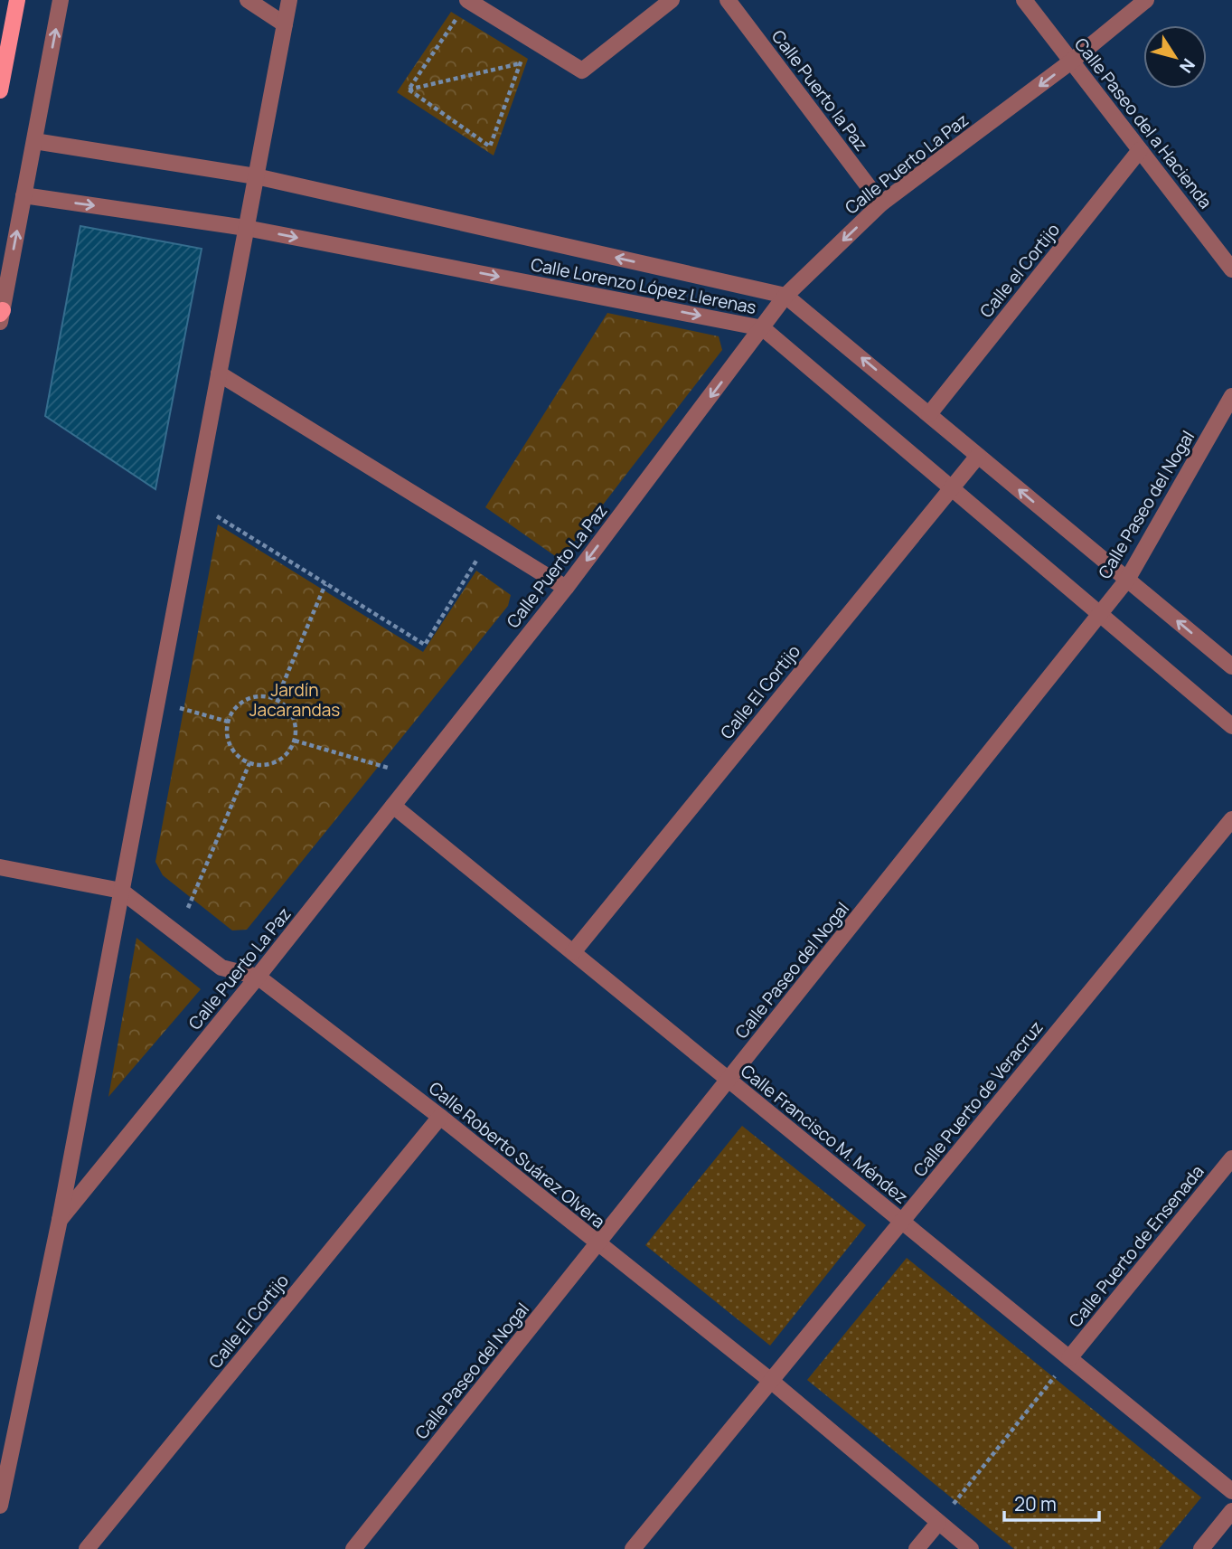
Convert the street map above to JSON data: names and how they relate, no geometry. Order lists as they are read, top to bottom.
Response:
{
  "streets": {
    "street": [
      "Calle Puerto la Paz",
      "Calle Paseo del a Hacienda",
      "Calle Puerto La Paz",
      "Calle el Cortijo",
      "Calle Lorenzo López Llerenas",
      "Calle Paseo del Nogal",
      "Calle El Cortijo",
      "Calle Puerto de Veracruz",
      "Calle Francisco M. Méndez",
      "Calle Roberto Suárez Olvera",
      "Calle Puerto de Ensenada"
    ]
  },
  "crossings": [
    ["Calle Puerto la Paz", "Calle Puerto La Paz"],
    ["Calle Paseo del a Hacienda", "Calle Puerto La Paz"],
    ["Calle Paseo del a Hacienda", "Calle el Cortijo"],
    ["Calle Puerto La Paz", "Calle Lorenzo López Llerenas"],
    ["Calle Puerto La Paz", "Calle Francisco M. Méndez"],
    ["Calle Puerto La Paz", "Calle Roberto Suárez Olvera"],
    ["Calle el Cortijo", "Calle Lorenzo López Llerenas"],
    ["Calle Lorenzo López Llerenas", "Calle Paseo del Nogal"],
    ["Calle Lorenzo López Llerenas", "Calle El Cortijo"],
    ["Calle Paseo del Nogal", "Calle Francisco M. Méndez"],
    ["Calle Paseo del Nogal", "Calle Roberto Suárez Olvera"],
    ["Calle El Cortijo", "Calle Francisco M. Méndez"],
    ["Calle El Cortijo", "Calle Roberto Suárez Olvera"],
    ["Calle Puerto de Veracruz", "Calle Francisco M. Méndez"],
    ["Calle Puerto de Veracruz", "Calle Roberto Suárez Olvera"],
    ["Calle Francisco M. Méndez", "Calle Puerto de Ensenada"]
  ],
  "one_way": ["Calle Puerto La Paz"],
  "parks": ["Jardín Jacarandas"],
  "scale_bar": "20 m",
  "north": "bottom right"
}
